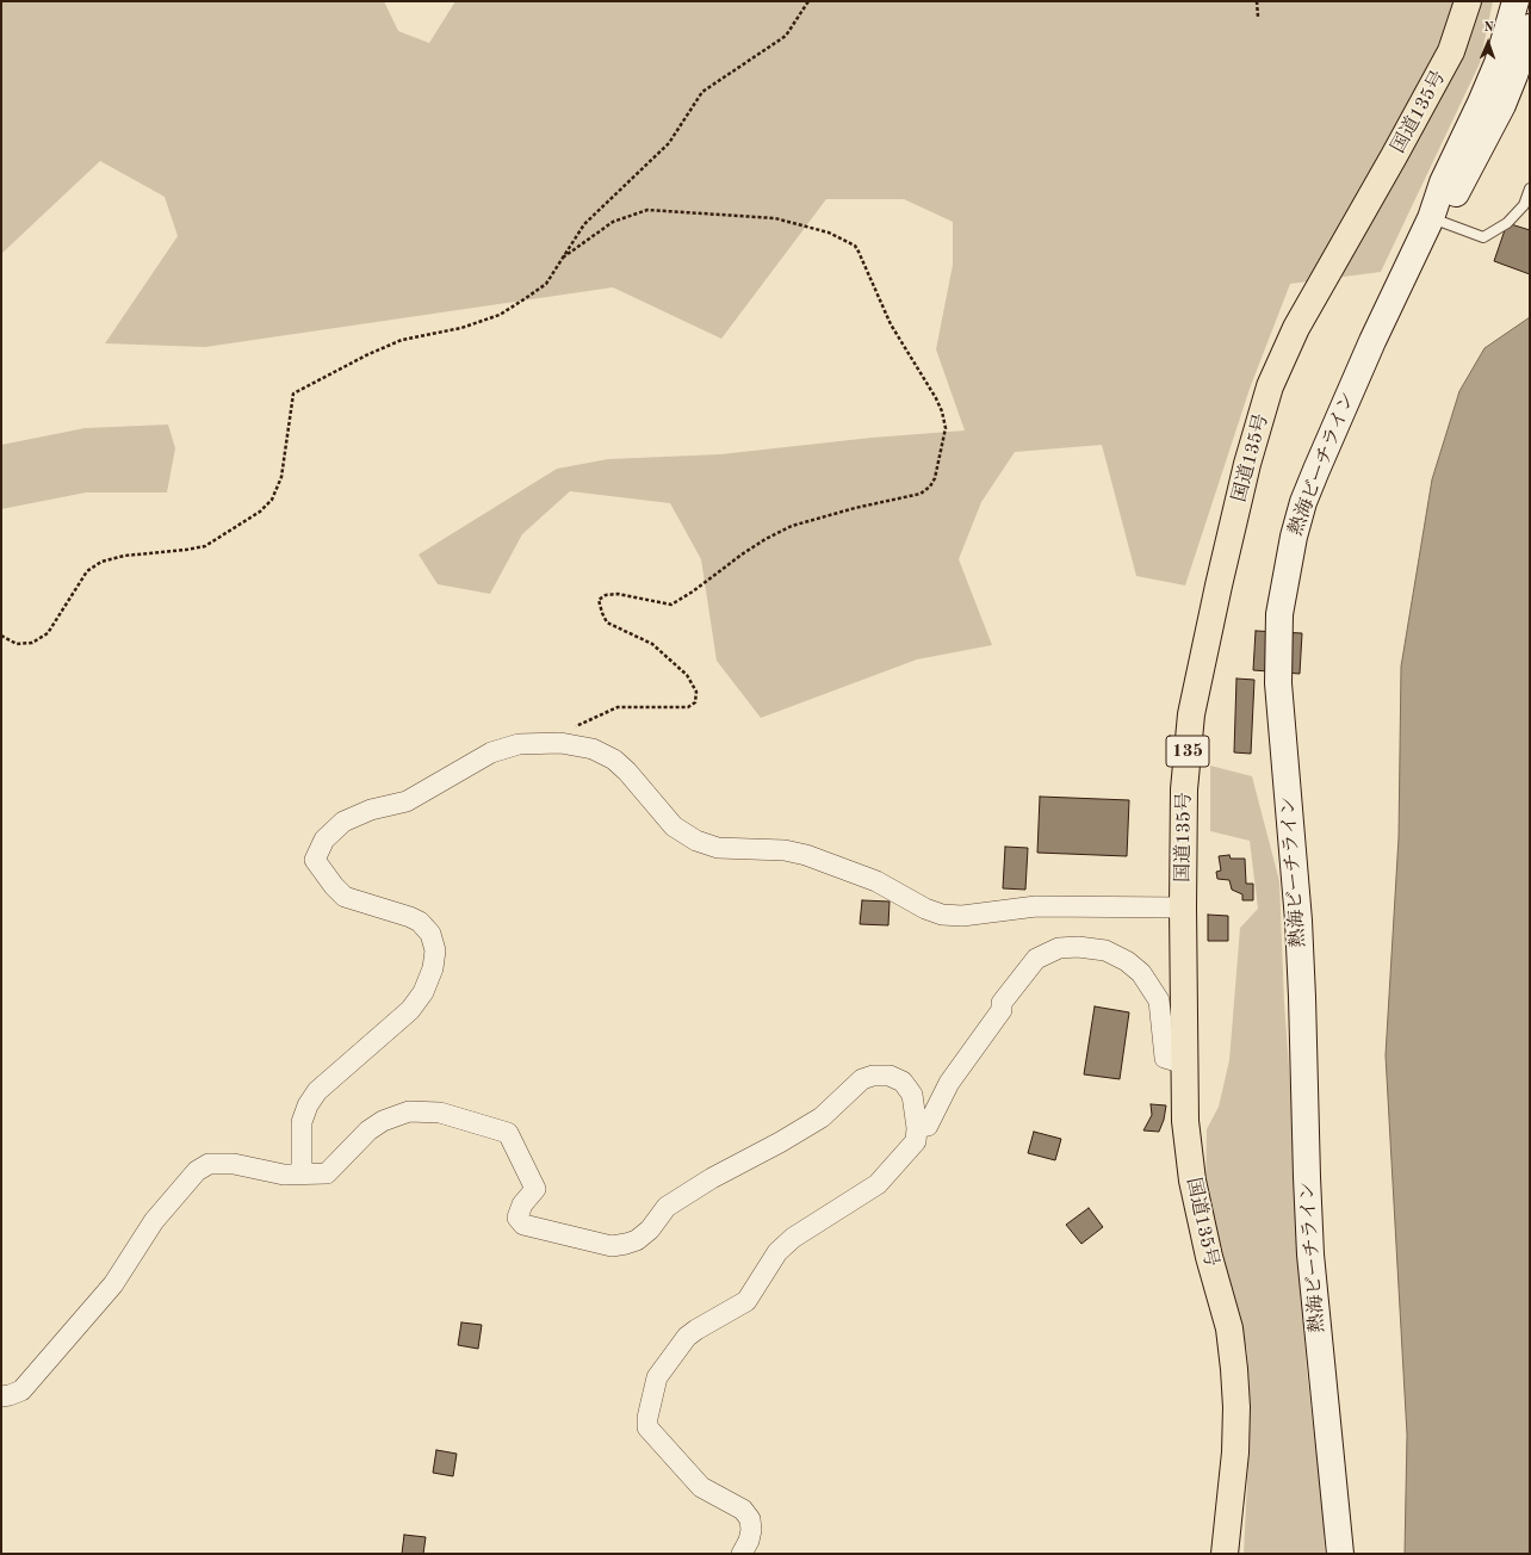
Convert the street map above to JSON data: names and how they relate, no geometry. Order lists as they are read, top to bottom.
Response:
{
  "streets": {
    "highway": ["国道135号", "135"],
    "street": ["熱海ビーチライン"]
  },
  "north": "top"
}
